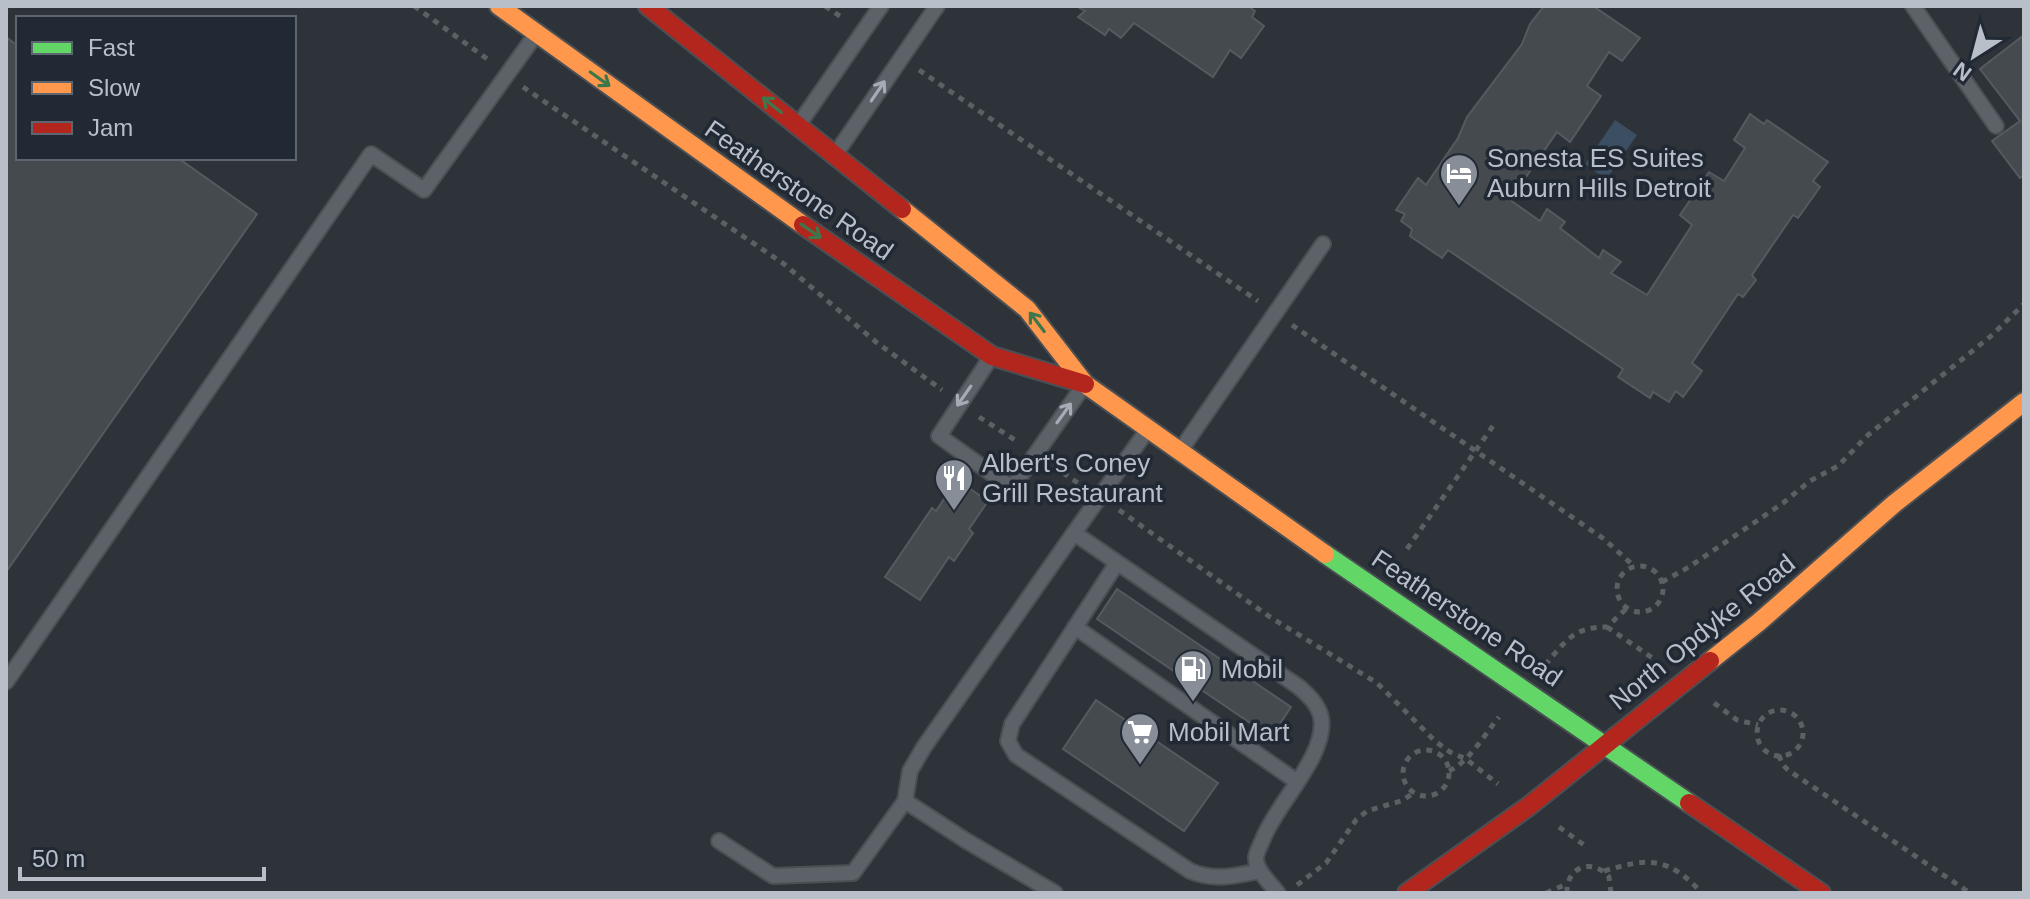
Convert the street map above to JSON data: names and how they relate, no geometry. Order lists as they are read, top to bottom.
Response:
{
  "streets": {
    "main road": ["Featherstone Road", "North Opdyke Road"]
  },
  "crossings": [
    ["Featherstone Road", "North Opdyke Road"]
  ],
  "places": {
    "hotel": ["Sonesta ES Suites Auburn Hills Detroit"],
    "restaurant": ["Albert's Coney Grill Restaurant"],
    "fuel station": ["Mobil"],
    "supermarket": ["Mobil Mart"]
  },
  "legend": ["Fast", "Slow", "Jam"],
  "scale_bar": "50 m",
  "north": "bottom left"
}
